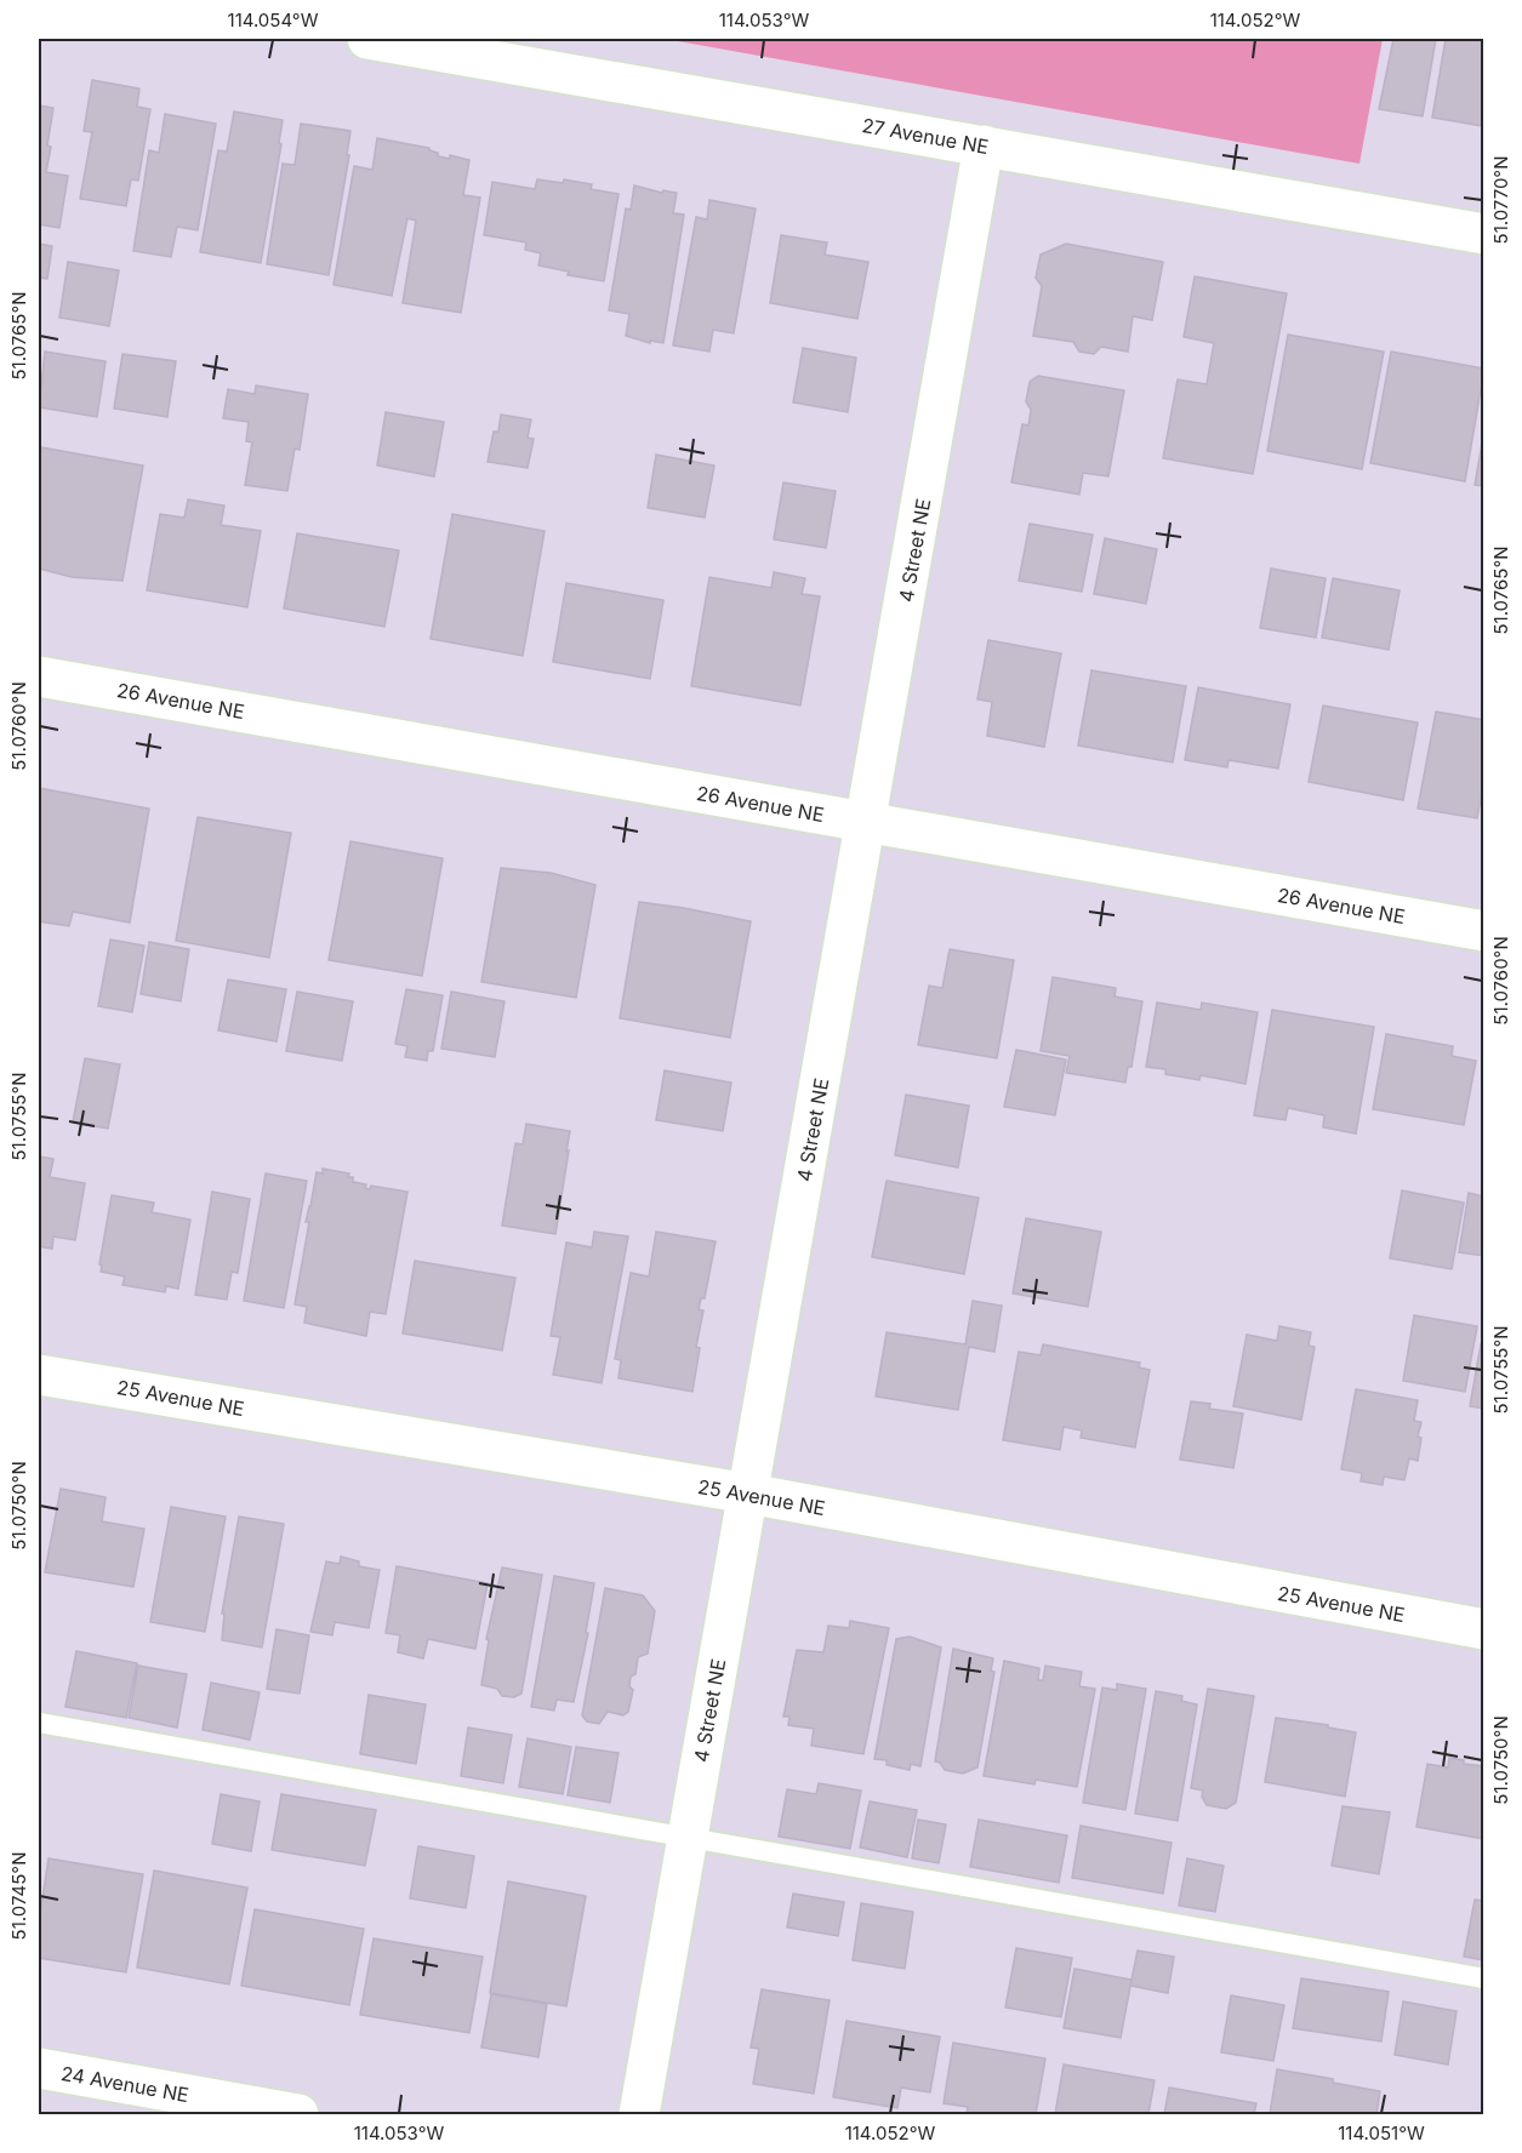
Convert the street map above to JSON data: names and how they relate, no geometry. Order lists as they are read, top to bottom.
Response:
{
  "streets": {
    "street": [
      "27 Avenue NE",
      "4 Street NE",
      "26 Avenue NE",
      "25 Avenue NE",
      "24 Avenue NE"
    ]
  },
  "crossings": [
    ["27 Avenue NE", "4 Street NE"],
    ["4 Street NE", "26 Avenue NE"],
    ["4 Street NE", "25 Avenue NE"]
  ],
  "coordinates": [
    "114.054°W",
    "114.053°W",
    "114.052°W",
    "51.0770°N",
    "51.0765°N",
    "51.0760°N",
    "51.0755°N",
    "51.0750°N",
    "51.0745°N",
    "114.051°W"
  ]
}
